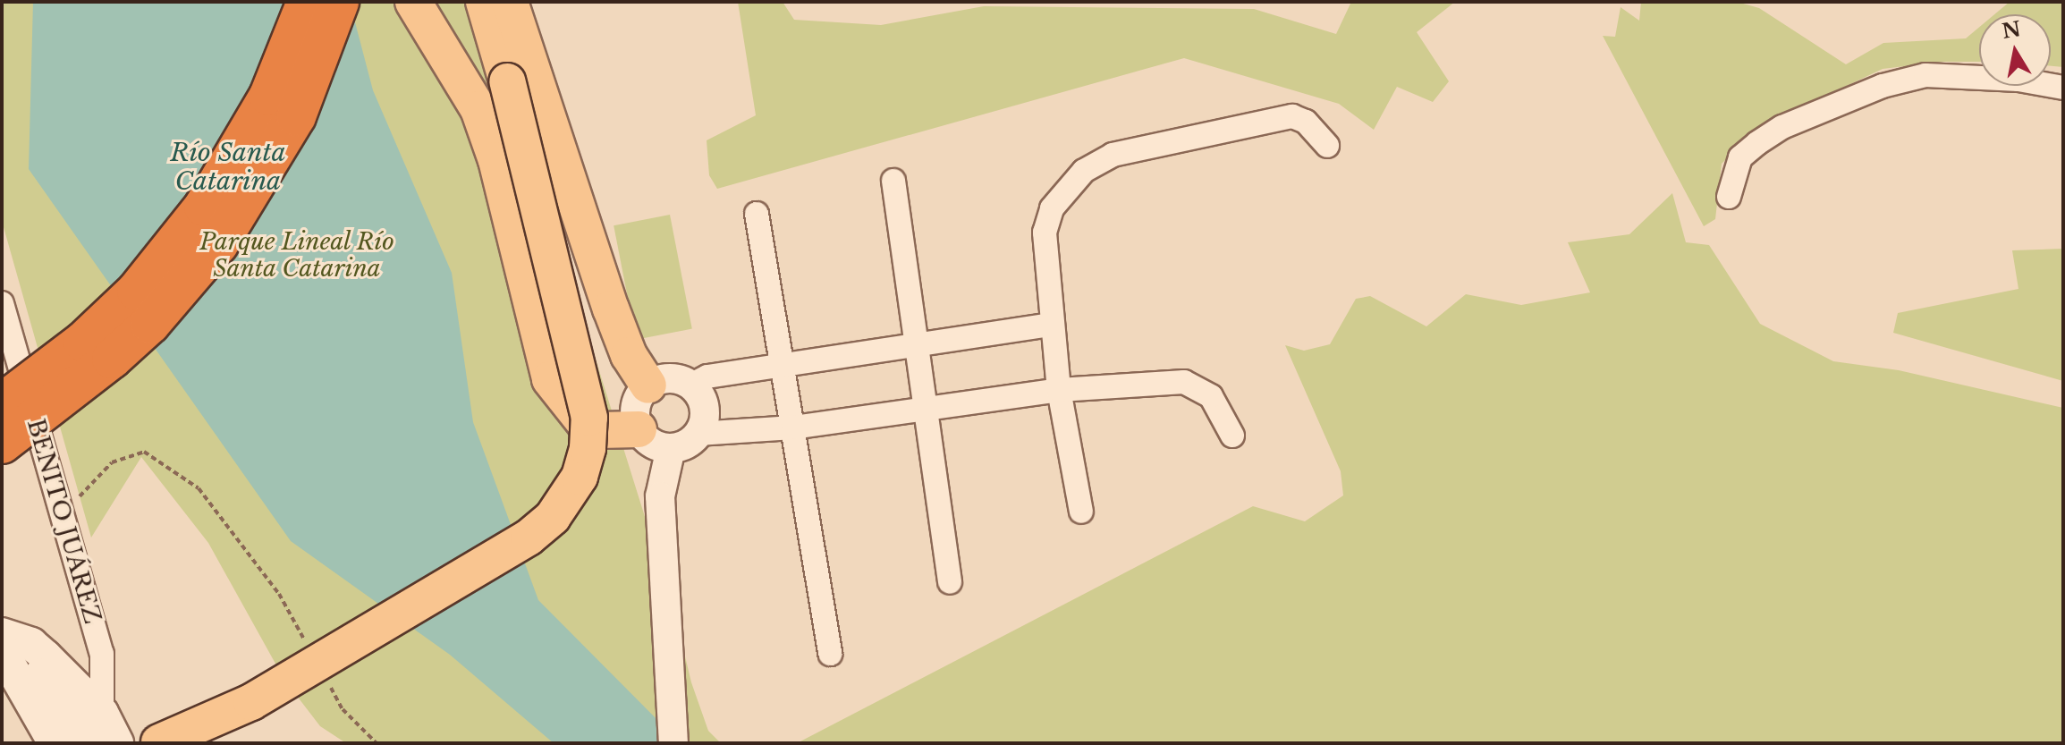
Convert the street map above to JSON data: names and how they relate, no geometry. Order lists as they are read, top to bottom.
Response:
{
  "streets": {
    "street": ["BENITO JUÁREZ"]
  },
  "water": ["Río Santa Catarina"],
  "parks": ["Parque Lineal Río Santa Catarina"],
  "north": "top"
}
